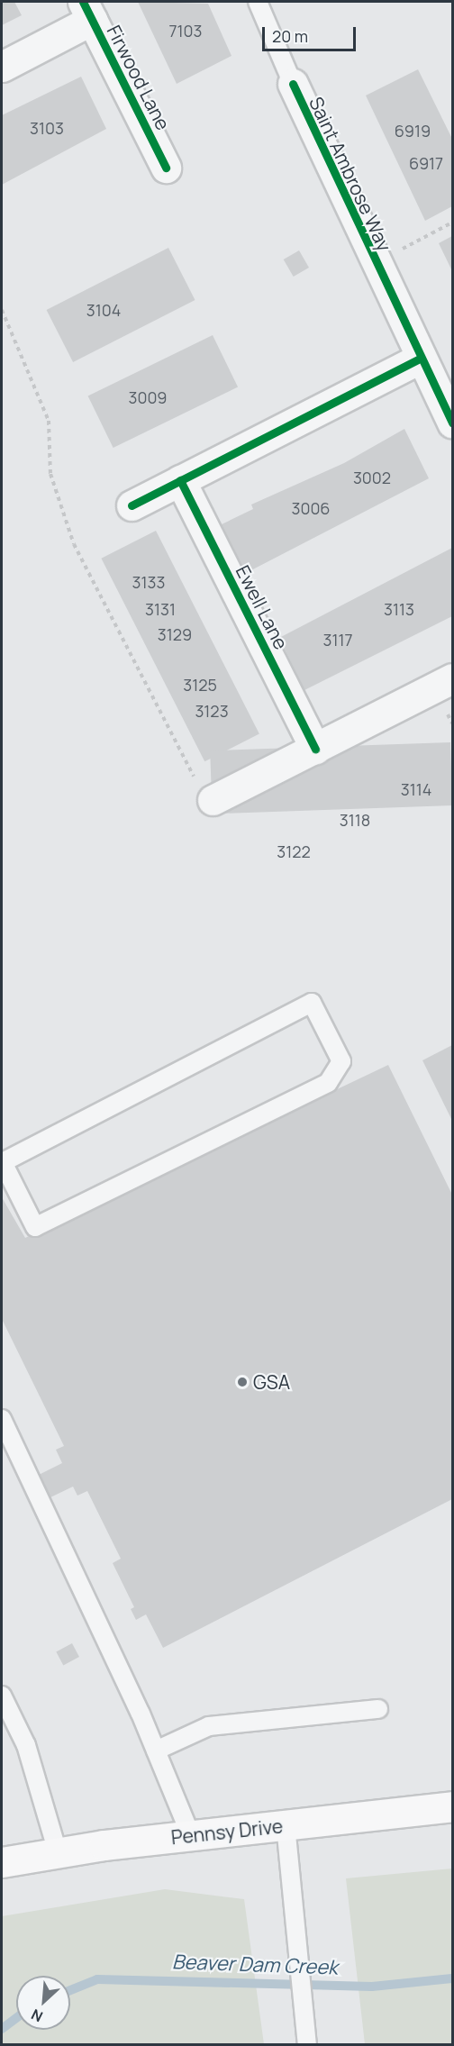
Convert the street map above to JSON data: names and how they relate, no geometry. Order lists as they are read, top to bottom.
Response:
{
  "streets": {
    "main road": ["Pennsy Drive"],
    "street": ["Firwood Lane", "Saint Ambrose Way", "Ewell Lane"]
  },
  "water": ["Beaver Dam Creek"],
  "places": ["GSA"],
  "house_numbers": [
    "7103",
    "3103",
    "6919",
    "6917",
    "3104",
    "3009",
    "3002",
    "3006",
    "3133",
    "3131",
    "3113",
    "3129",
    "3117",
    "3125",
    "3123",
    "3114",
    "3118",
    "3122"
  ],
  "scale_bar": "20 m",
  "north": "bottom left"
}
